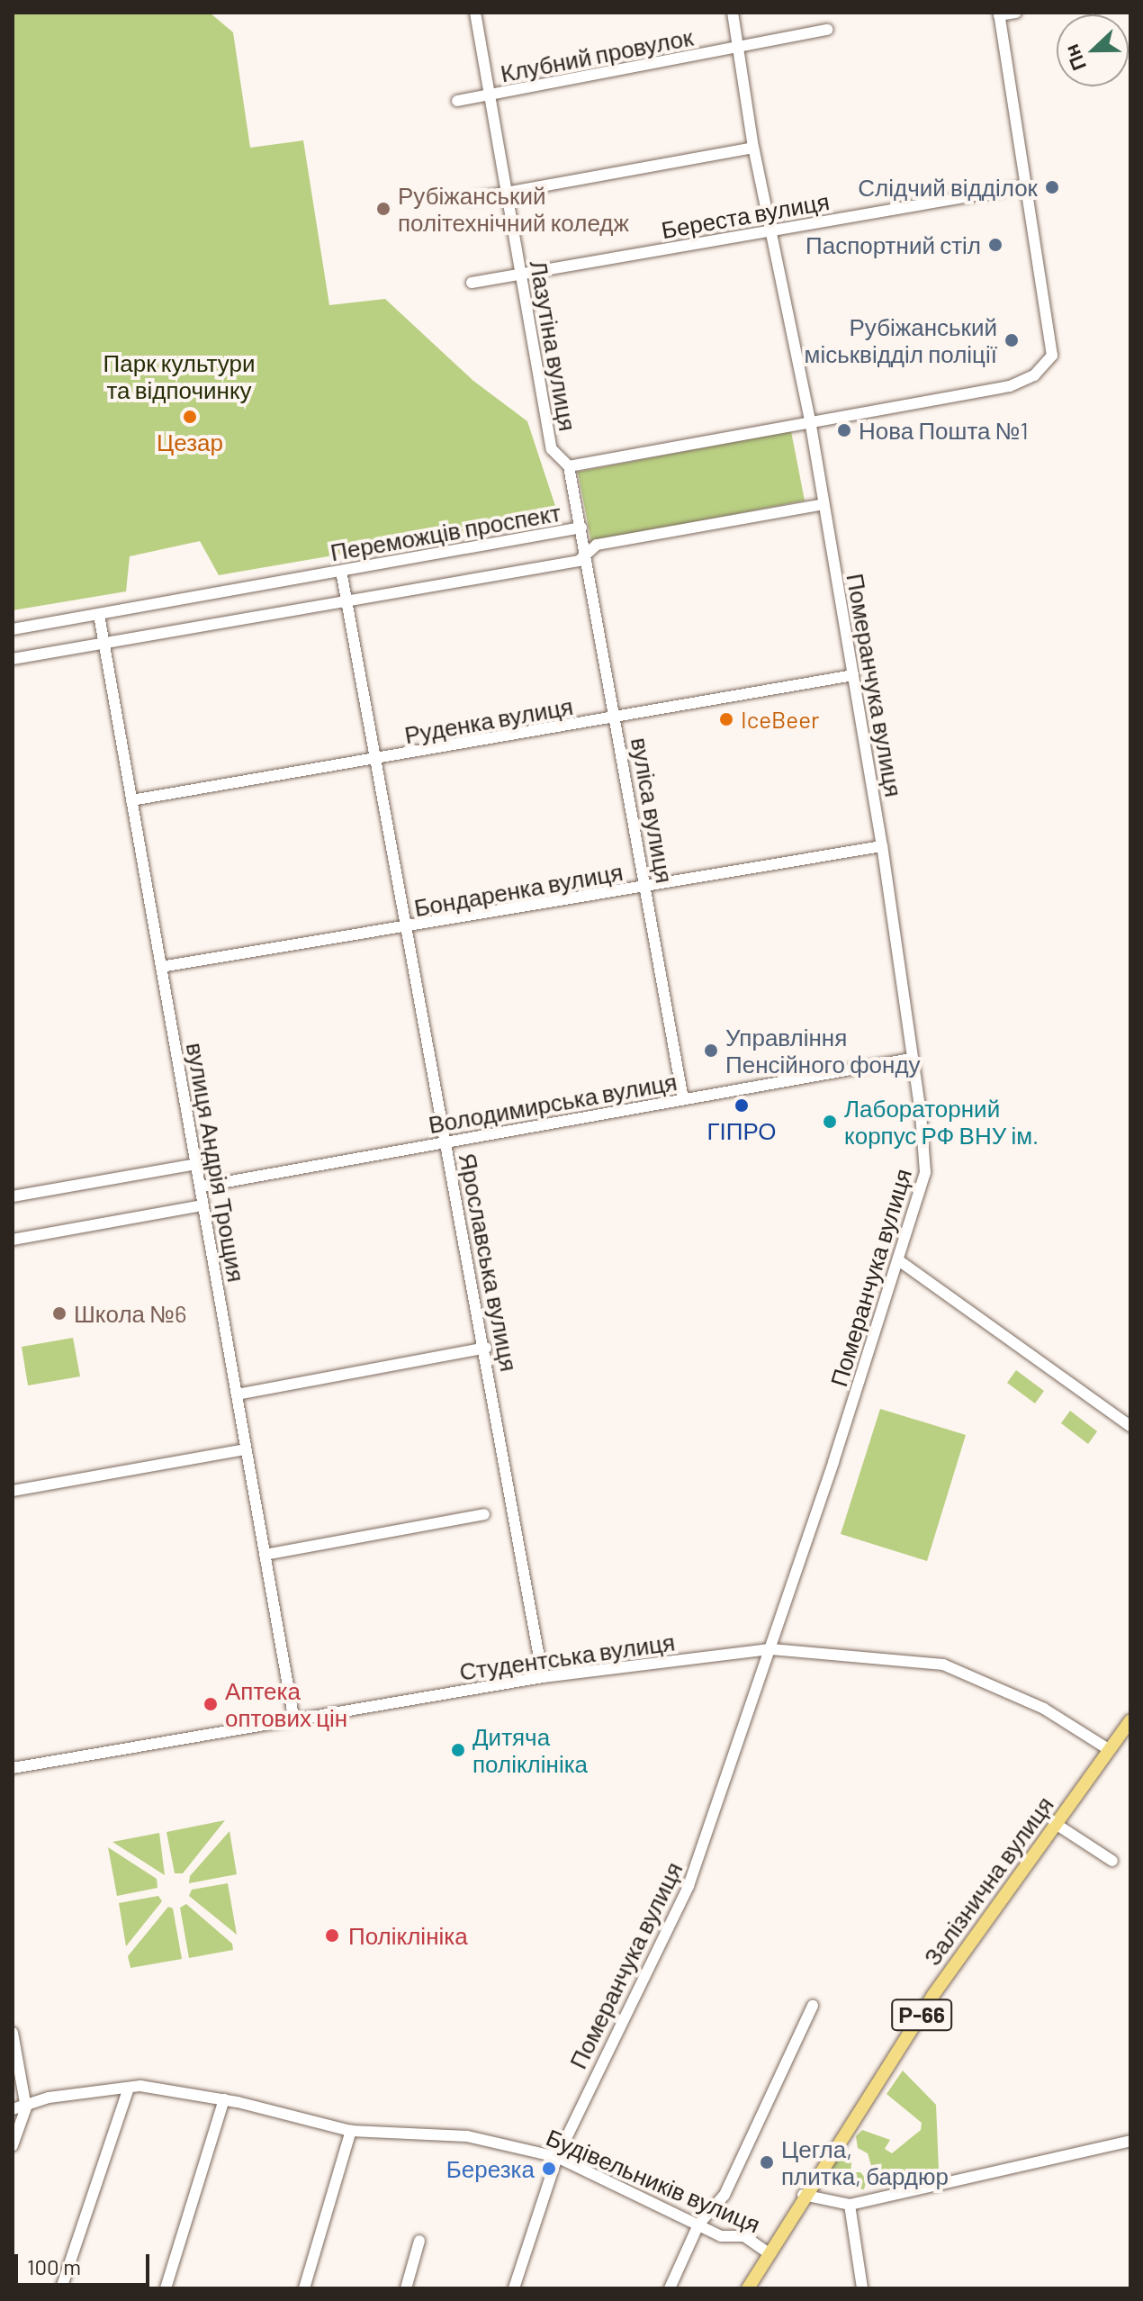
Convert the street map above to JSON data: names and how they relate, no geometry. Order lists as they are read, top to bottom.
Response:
{
  "streets": {
    "main road": ["Залізнична вулиця", "Р-66"],
    "street": [
      "Клубний провулок",
      "Береста вулиця",
      "Лазутіна вулиця",
      "Переможців проспект",
      "Померанчука вулиця",
      "Руденка вулиця",
      "вуліса вулиця",
      "Бондаренка вулиця",
      "Володимирська вулиця",
      "вулиця Андрія Трощия",
      "Ярославська вулиця",
      "Студентська вулиця",
      "Будівельників вулиця"
    ]
  },
  "crossings": [
    ["Клубний провулок", "Лазутіна вулиця"],
    ["Клубний провулок", "Померанчука вулиця"],
    ["Береста вулиця", "Лазутіна вулиця"],
    ["Береста вулиця", "Переможців проспект"],
    ["Береста вулиця", "Померанчука вулиця"],
    ["Лазутіна вулиця", "Переможців проспект"],
    ["Переможців проспект", "Померанчука вулиця"],
    ["Переможців проспект", "вуліса вулиця"],
    ["Переможців проспект", "вулиця Андрія Трощия"],
    ["Переможців проспект", "Ярославська вулиця"],
    ["Померанчука вулиця", "Руденка вулиця"],
    ["Померанчука вулиця", "Бондаренка вулиця"],
    ["Померанчука вулиця", "Володимирська вулиця"],
    ["Померанчука вулиця", "Студентська вулиця"],
    ["Померанчука вулиця", "Будівельників вулиця"],
    ["Руденка вулиця", "вуліса вулиця"],
    ["Руденка вулиця", "вулиця Андрія Трощия"],
    ["Руденка вулиця", "Ярославська вулиця"],
    ["вуліса вулиця", "Бондаренка вулиця"],
    ["вуліса вулиця", "Володимирська вулиця"],
    ["Бондаренка вулиця", "вулиця Андрія Трощия"],
    ["Бондаренка вулиця", "Ярославська вулиця"],
    ["Володимирська вулиця", "вулиця Андрія Трощия"],
    ["Володимирська вулиця", "Ярославська вулиця"],
    ["вулиця Андрія Трощия", "Студентська вулиця"],
    ["Ярославська вулиця", "Студентська вулиця"],
    ["Студентська вулиця", "Залізнична вулиця"],
    ["Залізнична вулиця", "Будівельників вулиця"]
  ],
  "parks": ["Парк культури та відпочинку"],
  "places": [
    "Слідчий відділок",
    "Рубіжанський політехнічний коледж",
    "Паспортний стіл",
    "Рубіжанський міськвідділ поліції",
    "Цезар",
    "Нова Пошта №1",
    "IceBeer",
    "Управління Пенсійного фонду",
    "ГІПРО",
    "Лабораторний корпус РФ ВНУ ім.",
    "Школа №6",
    "Аптека оптових цін",
    "Дитяча поліклініка",
    "Поліклініка",
    "Цегла, плитка, бардюр",
    "Березка"
  ],
  "scale_bar": "100 m",
  "north": "left"
}
